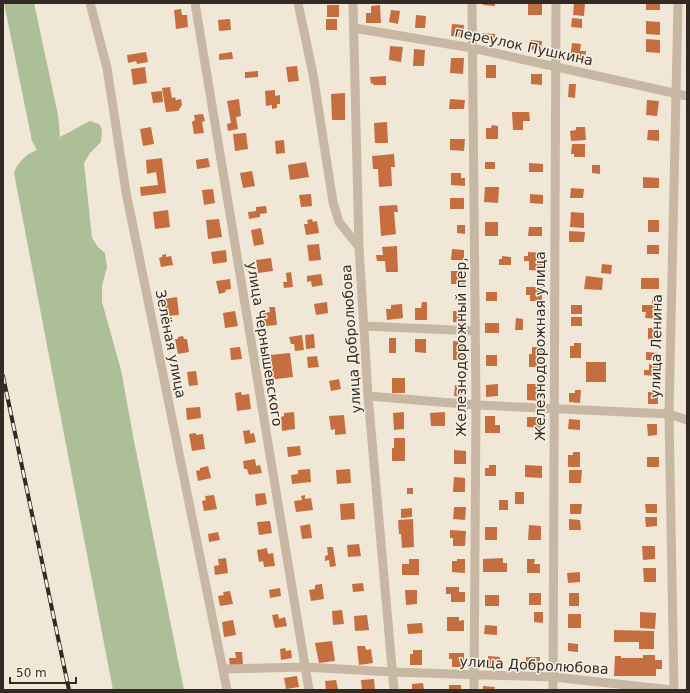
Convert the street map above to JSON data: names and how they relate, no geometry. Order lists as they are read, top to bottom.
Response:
{
  "streets": {
    "street": [
      "переулок Пушкина",
      "улица Добролюбова",
      "Зелёная улица",
      "улица Чернышевского",
      "Железнодорожная улица",
      "улица Ленина",
      "Железнодорожный пер,"
    ]
  },
  "crossings": [
    ["переулок Пушкина", "улица Добролюбова"],
    ["переулок Пушкина", "Железнодорожная улица"],
    ["переулок Пушкина", "улица Ленина"],
    ["переулок Пушкина", "Железнодорожный пер,"],
    ["улица Добролюбова", "Зелёная улица"],
    ["улица Добролюбова", "улица Чернышевского"],
    ["улица Добролюбова", "Железнодорожная улица"],
    ["улица Добролюбова", "улица Ленина"],
    ["улица Добролюбова", "Железнодорожный пер,"]
  ],
  "scale_bar": "50 m"
}
